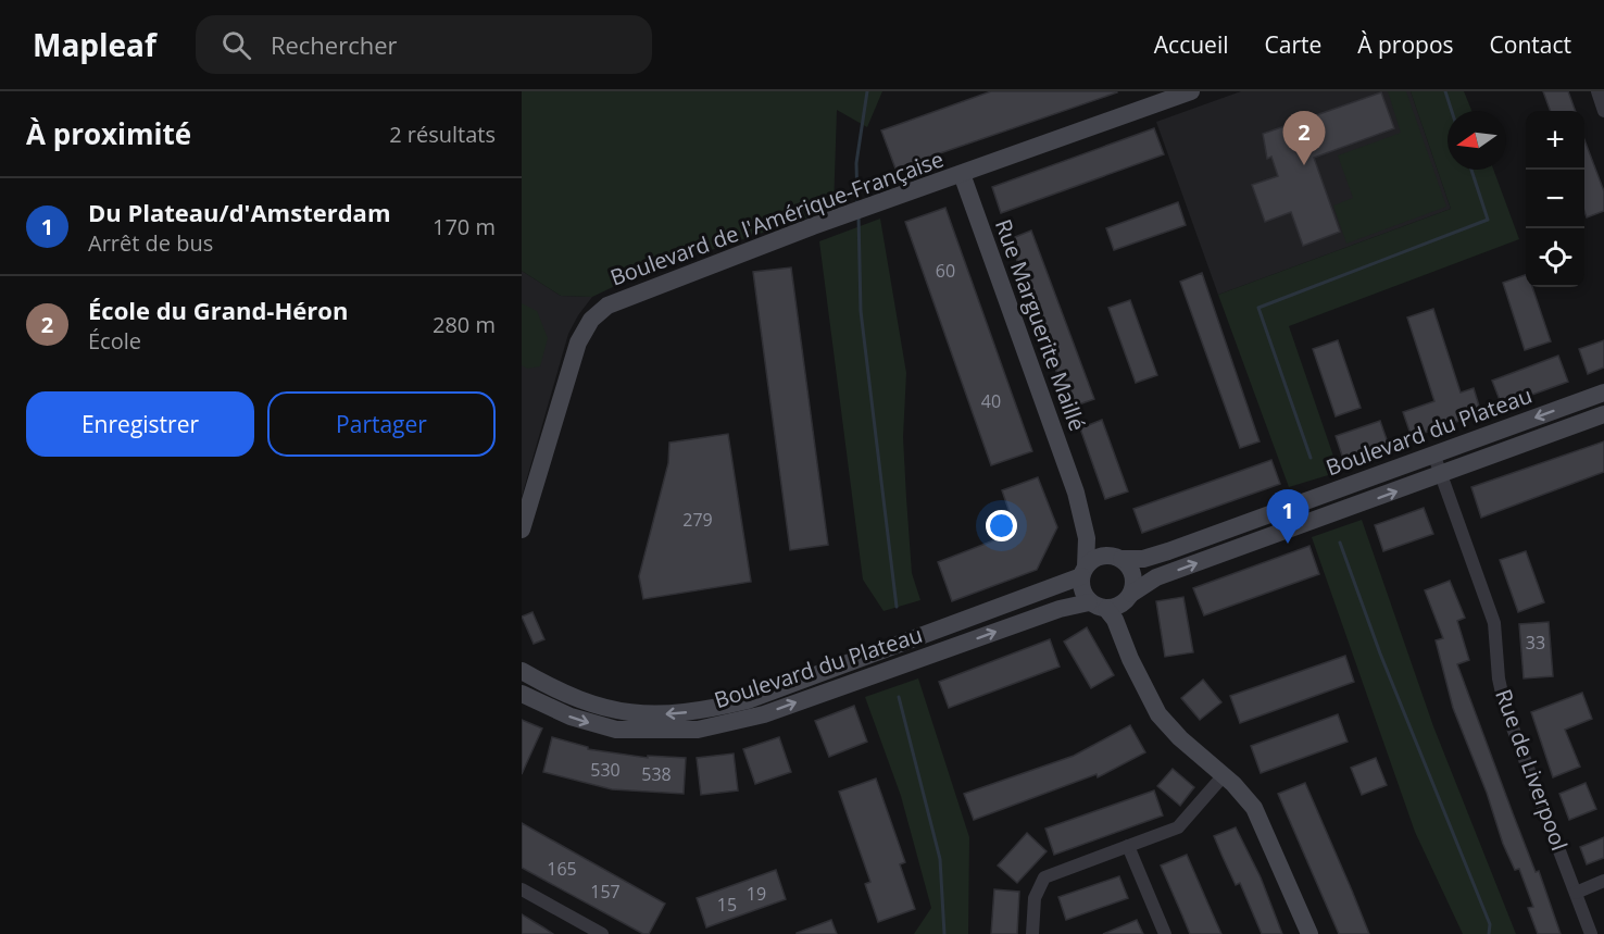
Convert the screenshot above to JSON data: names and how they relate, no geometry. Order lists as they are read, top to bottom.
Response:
{
  "streets": {
    "main road": ["Boulevard de l'Amérique-Française", "Rue Marguerite Maillé", "Boulevard du Plateau"],
    "street": ["Rue de Liverpool"]
  },
  "crossings": [
    ["Boulevard de l'Amérique-Française", "Rue Marguerite Maillé"],
    ["Rue Marguerite Maillé", "Boulevard du Plateau"],
    ["Boulevard du Plateau", "Rue de Liverpool"]
  ],
  "house_numbers": [
    "60",
    "40",
    "279",
    "33",
    "530",
    "538",
    "165",
    "157",
    "19",
    "15"
  ],
  "north": "left",
  "page": {
    "header": "Mapleaf",
    "search": "Rechercher",
    "nav": [
      "Accueil",
      "Carte",
      "À propos",
      "Contact"
    ],
    "heading": ["À proximité", "2 résultats"],
    "map_buttons": ["+", "−"],
    "pins": ["2", "1"],
    "list": [
      {
        "mark": "1",
        "name": "Du Plateau/d'Amsterdam",
        "note": "Arrêt de bus",
        "value": "170 m"
      },
      {
        "mark": "2",
        "name": "École du Grand-Héron",
        "note": "École",
        "value": "280 m"
      }
    ],
    "buttons": ["Enregistrer", "Partager"]
  }
}
